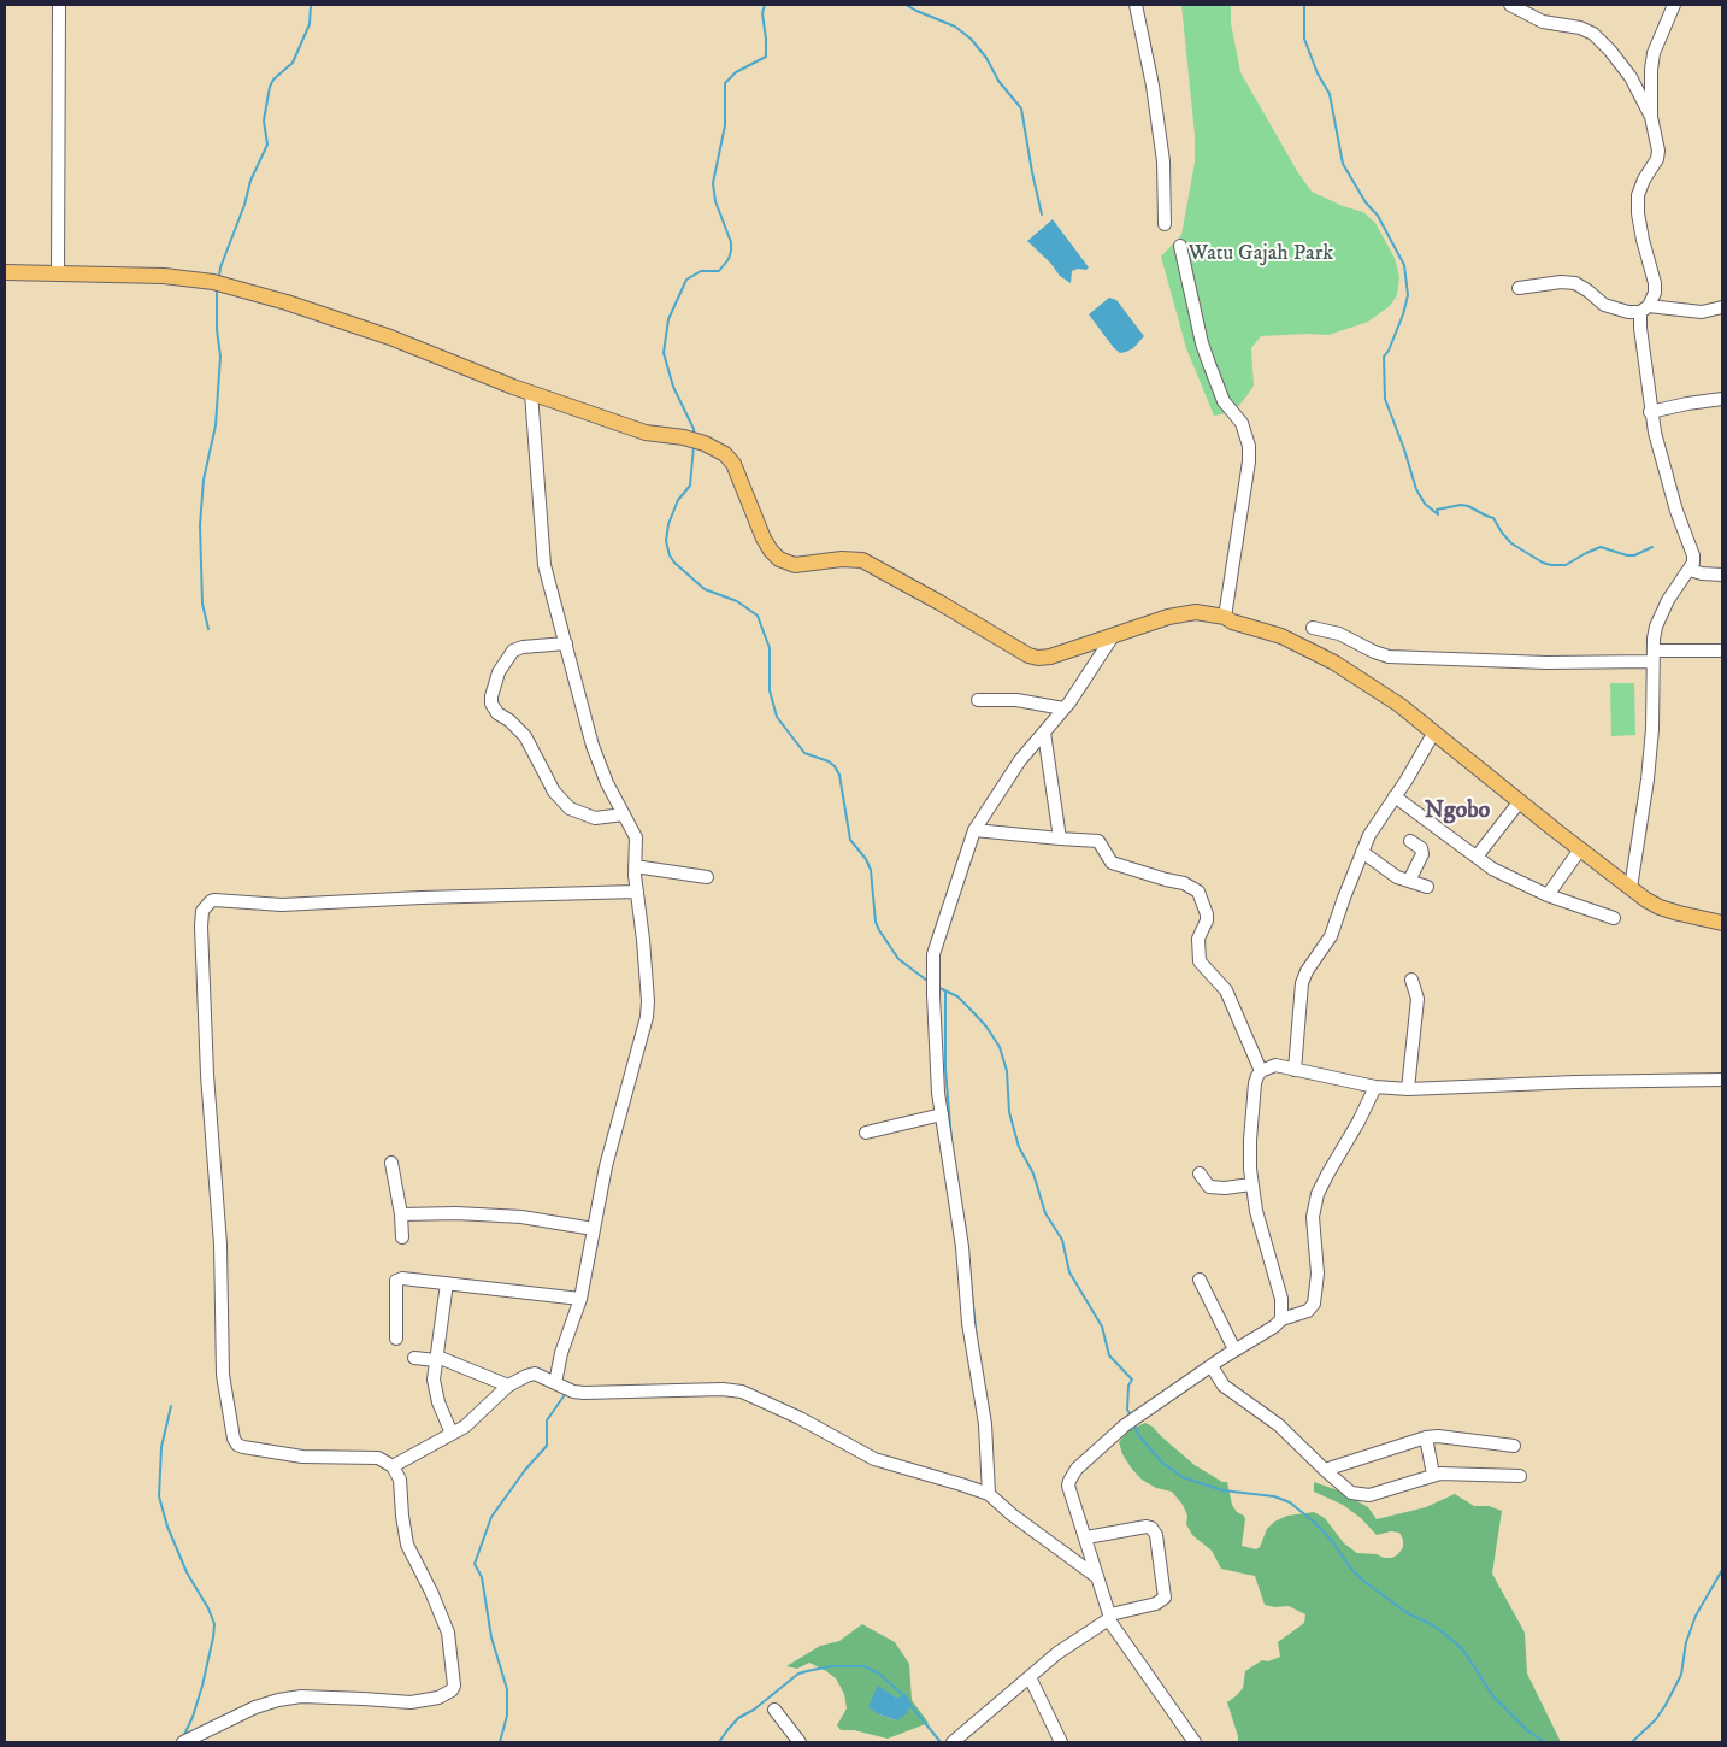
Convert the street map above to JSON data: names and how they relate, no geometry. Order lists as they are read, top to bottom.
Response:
{
  "districts": ["Ngobo"],
  "parks": ["Watu Gajah Park"]
}
